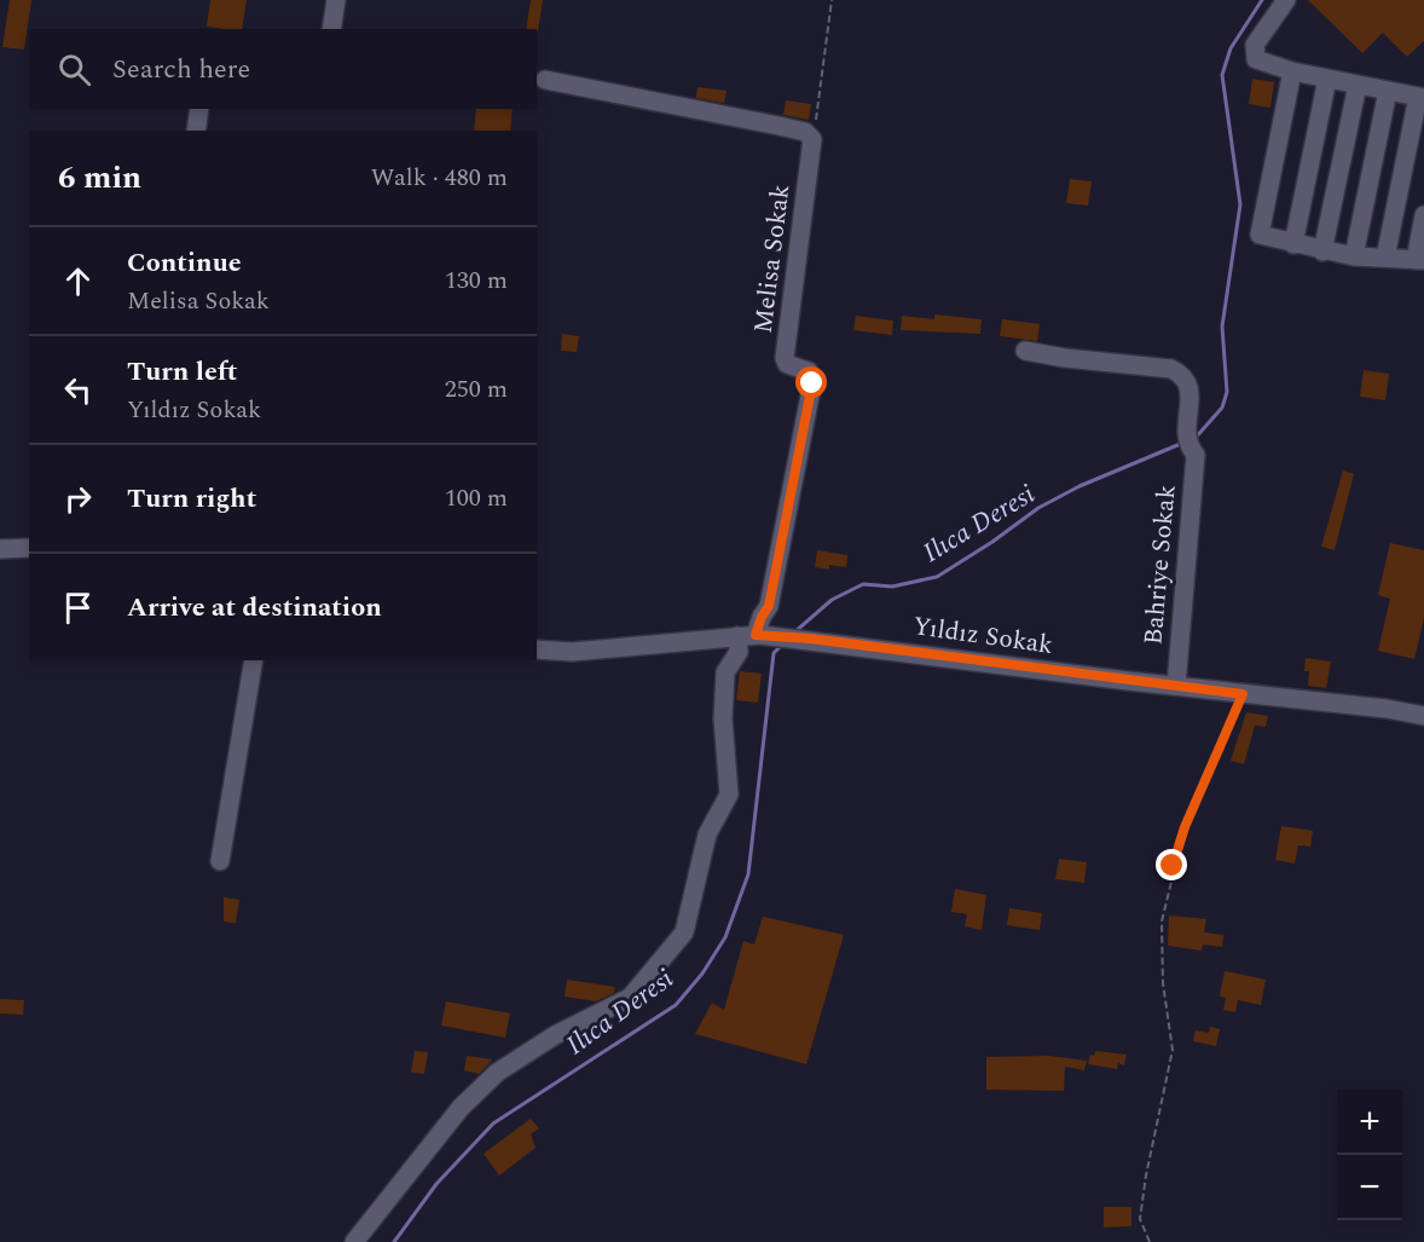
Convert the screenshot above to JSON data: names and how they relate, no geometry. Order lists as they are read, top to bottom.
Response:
{
  "streets": {
    "street": ["Melisa Sokak", "Bahriye Sokak", "Yıldız Sokak"]
  },
  "crossings": [
    ["Melisa Sokak", "Yıldız Sokak"],
    ["Bahriye Sokak", "Yıldız Sokak"]
  ],
  "water": ["Ilıca Deresi"],
  "page": {
    "search": "Search here",
    "heading": ["6 min", "Walk · 480 m"],
    "list": [
      ["Continue", "Melisa Sokak", "130 m"],
      ["Turn left", "Yıldız Sokak", "250 m"],
      ["Turn right", "100 m"],
      "Arrive at destination"
    ],
    "map_buttons": ["+", "−"]
  }
}
